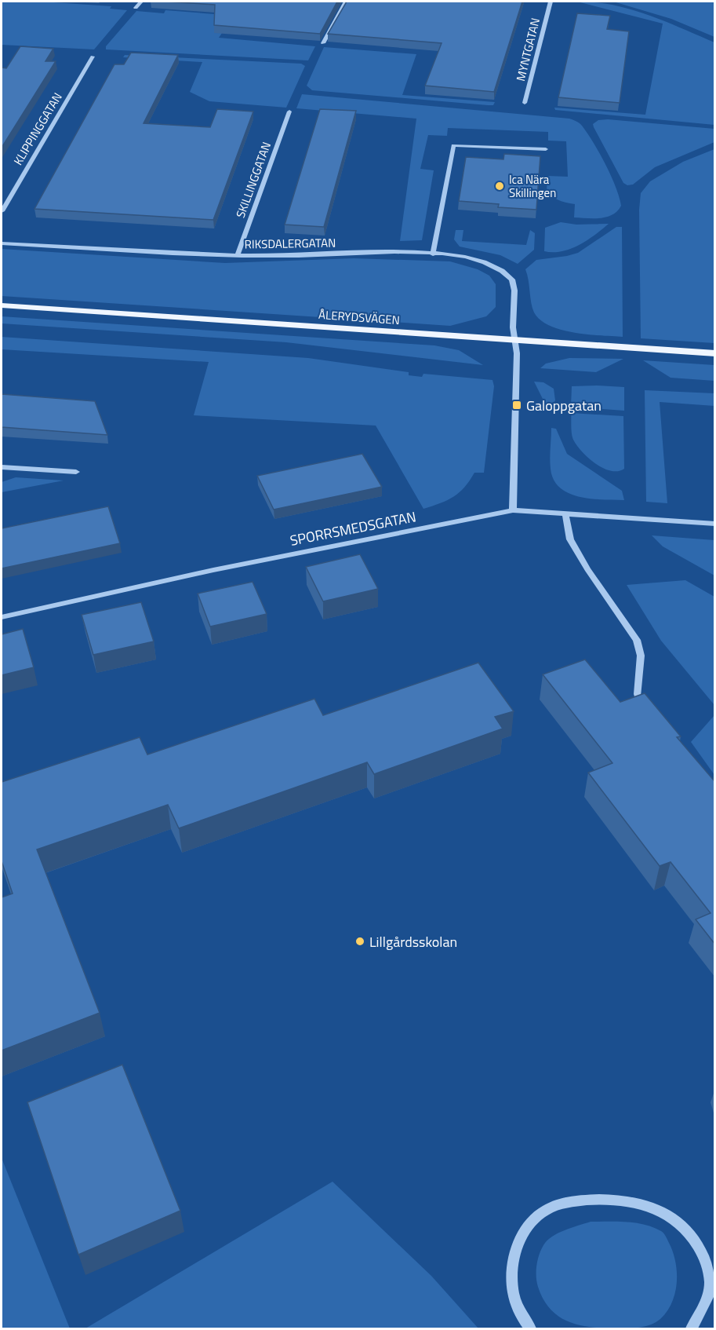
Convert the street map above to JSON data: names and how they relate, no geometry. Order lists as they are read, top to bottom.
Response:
{
  "streets": {
    "main road": ["ÅLERYDSVÄGEN"],
    "street": [
      "MYNTGATAN",
      "KLIPPINGGATAN",
      "SKILLINGGATAN",
      "RIKSDALERGATAN",
      "SPORRSMEDSGATAN"
    ]
  },
  "crossings": [
    ["SKILLINGGATAN", "RIKSDALERGATAN"],
    ["RIKSDALERGATAN", "ÅLERYDSVÄGEN"]
  ],
  "places": {
    "other": ["Ica Nära Skillingen", "Lillgårdsskolan"],
    "transit": ["Galoppgatan"]
  }
}
